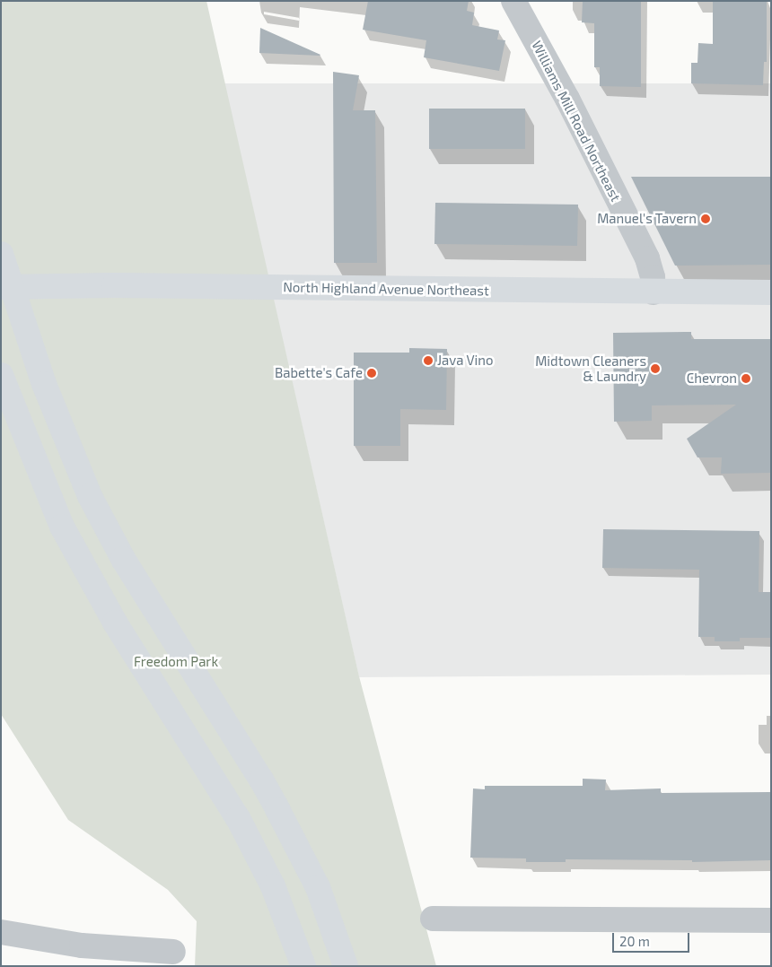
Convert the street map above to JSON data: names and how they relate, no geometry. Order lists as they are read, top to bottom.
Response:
{
  "streets": {
    "main road": ["North Highland Avenue Northeast"],
    "street": ["Williams Mill Road Northeast"]
  },
  "crossings": [
    ["Williams Mill Road Northeast", "North Highland Avenue Northeast"]
  ],
  "parks": ["Freedom Park"],
  "places": [
    "Manuel's Tavern",
    "Java Vino",
    "Midtown Cleaners & Laundry",
    "Babette's Cafe",
    "Chevron"
  ],
  "scale_bar": "20 m"
}
